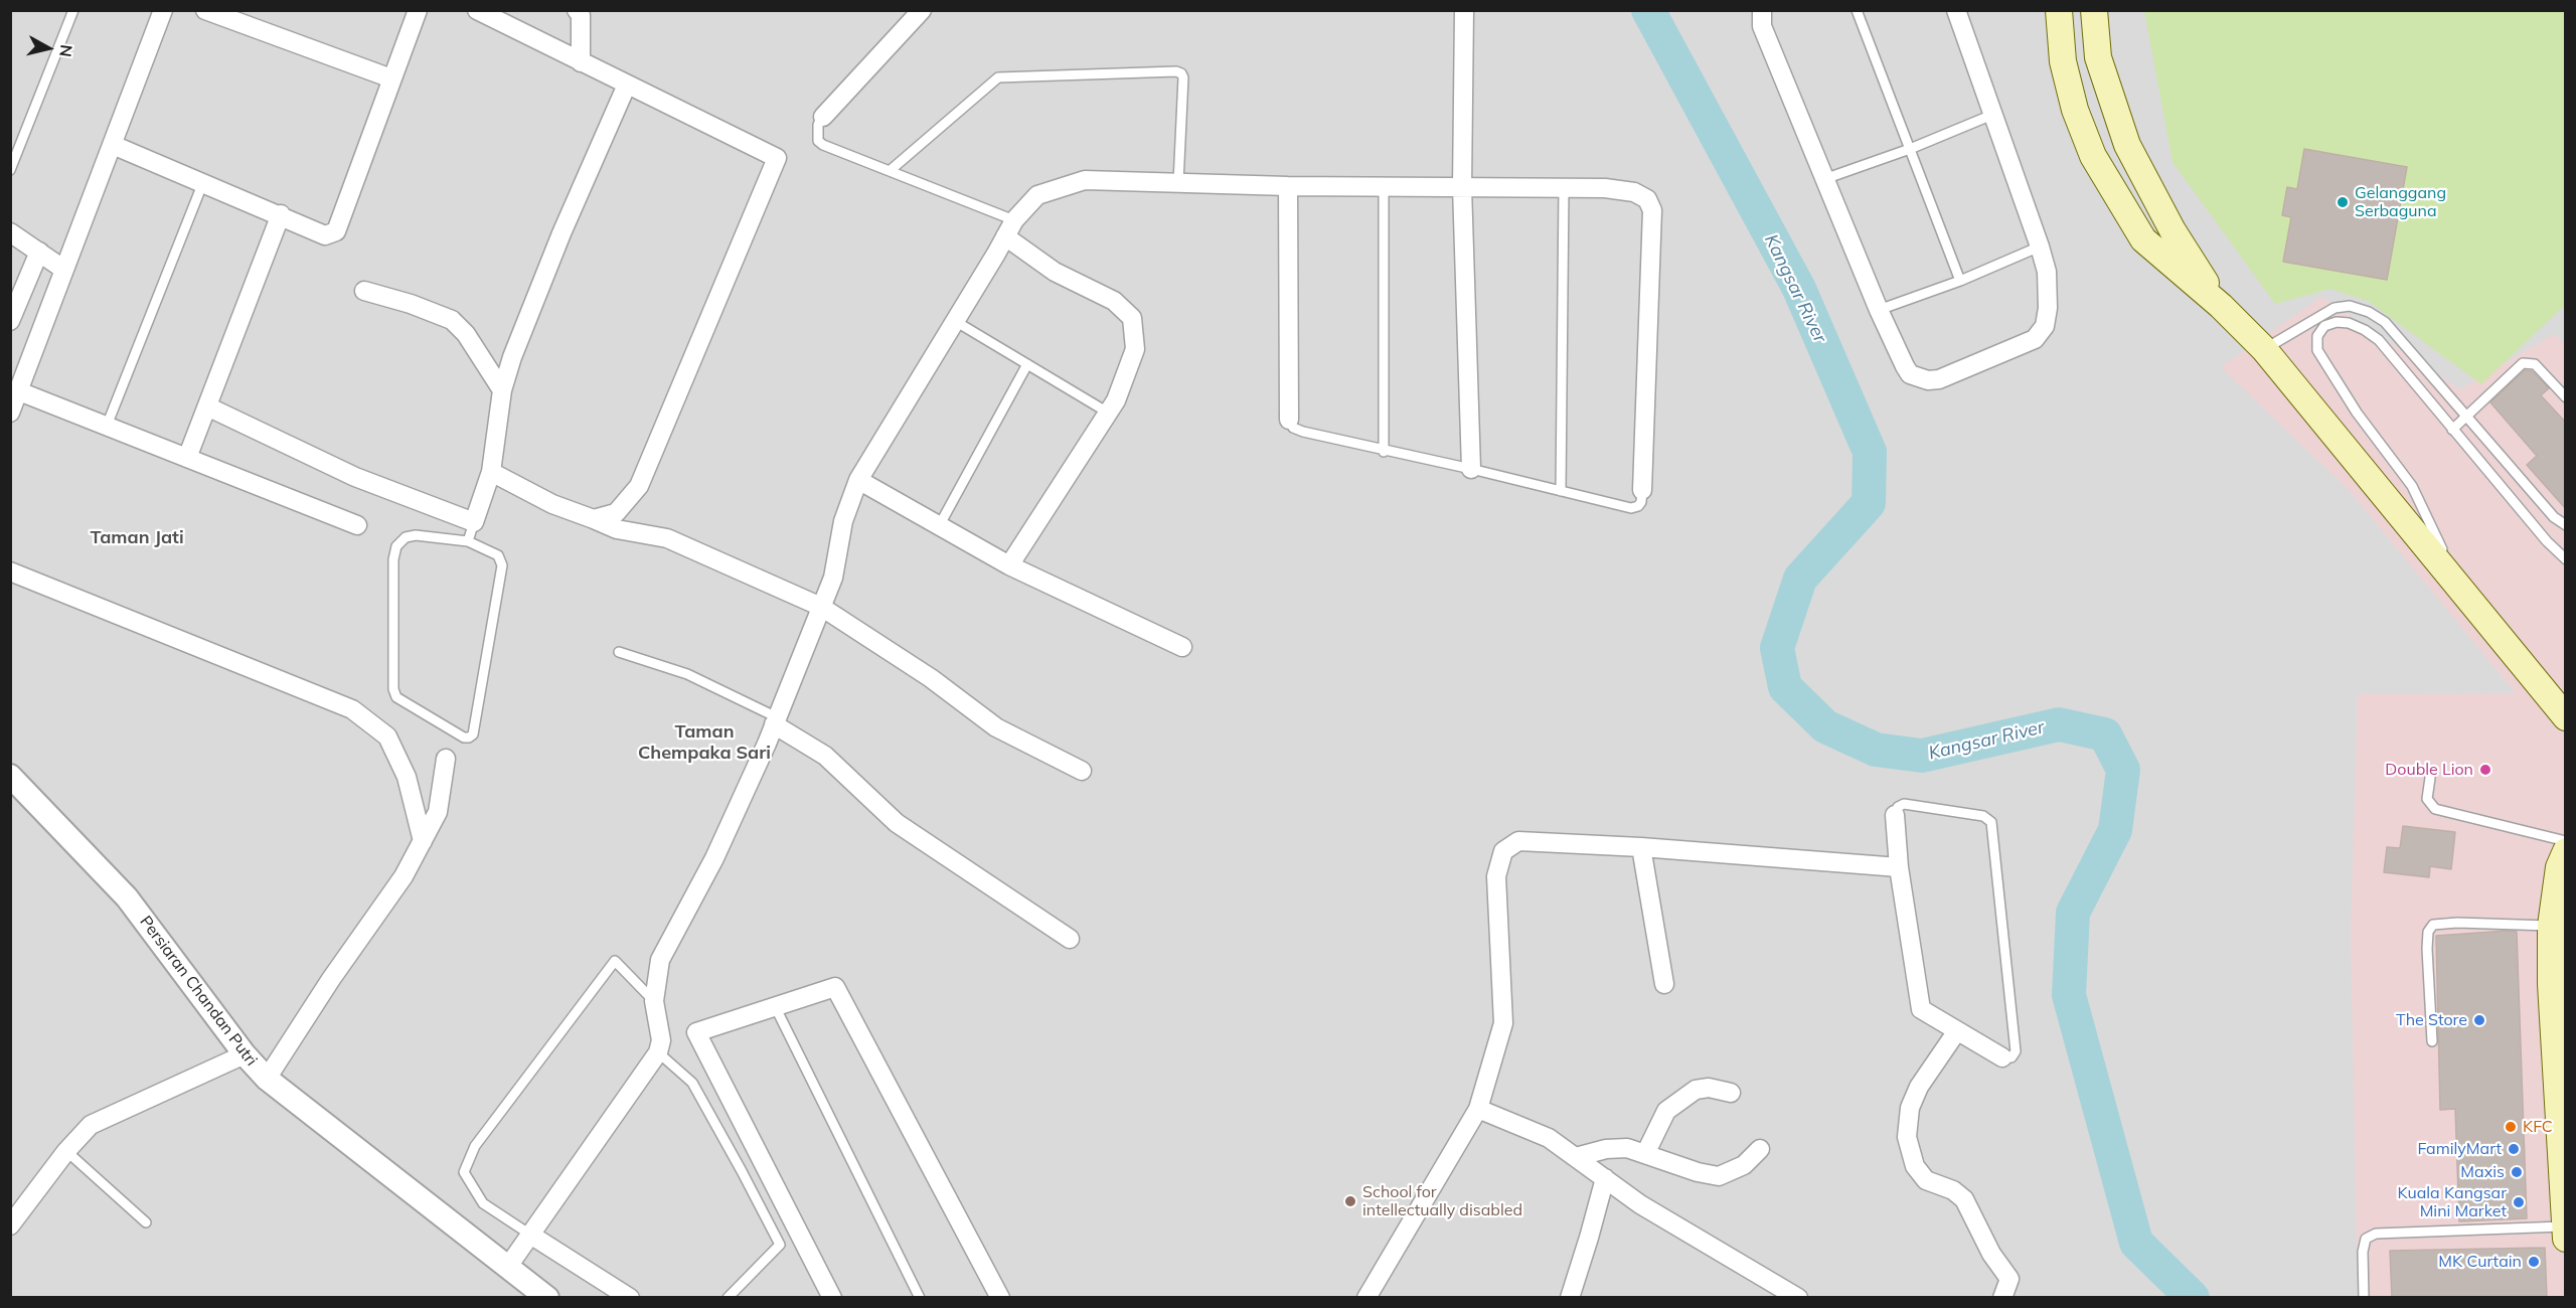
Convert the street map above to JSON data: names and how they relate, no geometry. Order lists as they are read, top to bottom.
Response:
{
  "streets": {
    "street": ["Persiaran Chandan Putri"]
  },
  "districts": ["Taman Jati", "Taman Chempaka Sari"],
  "water": ["Kangsar River"],
  "places": [
    "Gelanggang Serbaguna",
    "Double Lion",
    "The Store",
    "KFC",
    "FamilyMart",
    "Maxis",
    "School for intellectually disabled",
    "Kuala Kangsar Mini Market",
    "MK Curtain"
  ],
  "north": "right"
}
